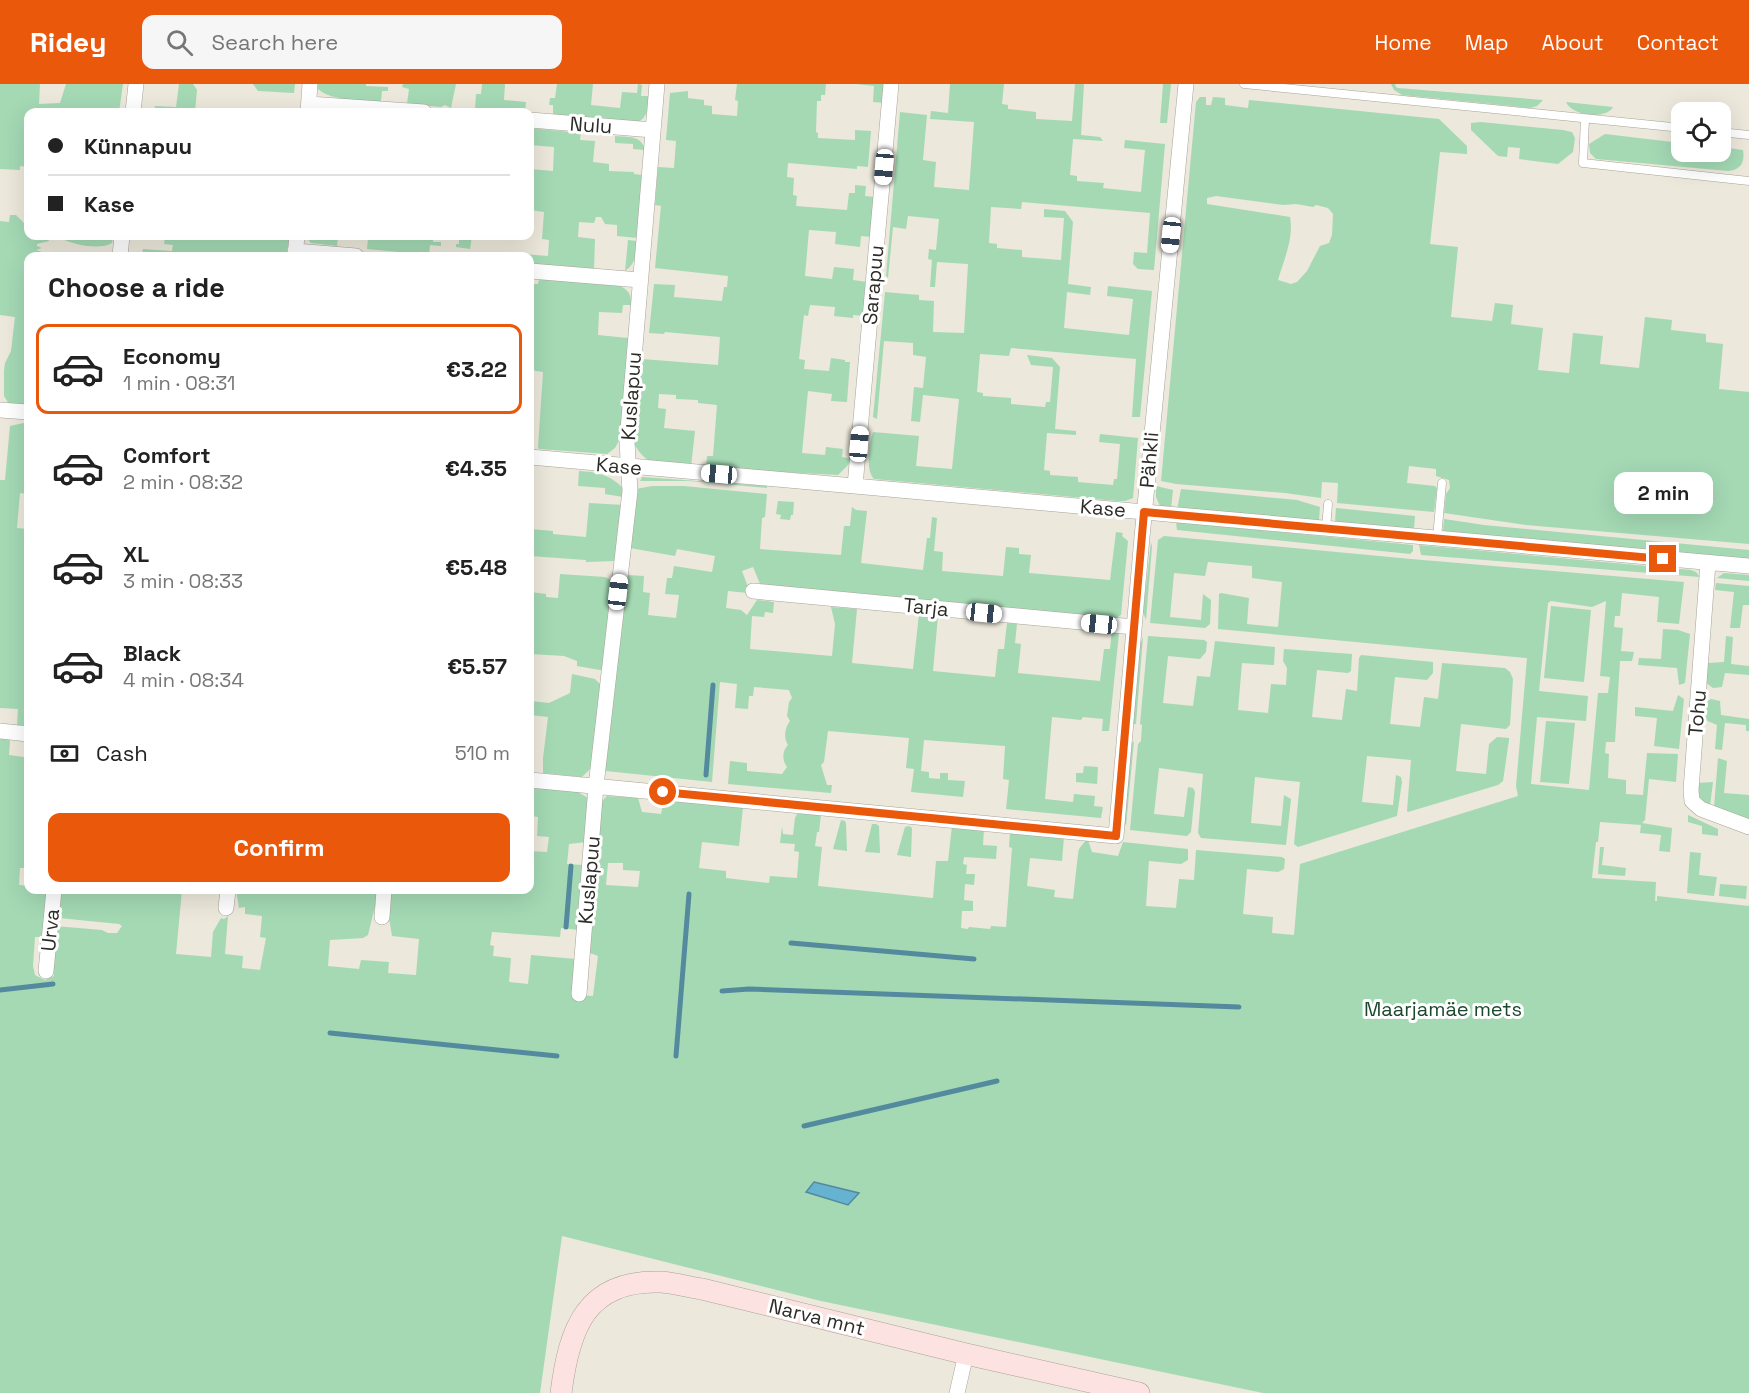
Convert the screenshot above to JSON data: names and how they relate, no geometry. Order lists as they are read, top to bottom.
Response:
{
  "streets": {
    "main road": ["Narva mnt"],
    "street": [
      "Nulu",
      "Sarapuu",
      "Kuslapuu",
      "Pähkli",
      "Kase",
      "Tarja",
      "Tohu",
      "Urva"
    ]
  },
  "crossings": [
    ["Nulu", "Kuslapuu"],
    ["Sarapuu", "Kase"],
    ["Kuslapuu", "Pähkli"],
    ["Kuslapuu", "Kase"],
    ["Pähkli", "Kase"],
    ["Pähkli", "Tarja"],
    ["Kase", "Tohu"]
  ],
  "parks": ["Maarjamäe mets"],
  "page": {
    "header": "Ridey",
    "search": "Search here",
    "nav": [
      "Home",
      "Map",
      "About",
      "Contact"
    ],
    "banner": ["Künnapuu", "Kase"],
    "heading": "Choose a ride",
    "list": [
      {
        "name": "Economy",
        "note": "1 min · 08:31",
        "value": "€3.22"
      },
      {
        "name": "Comfort",
        "note": "2 min · 08:32",
        "value": "€4.35"
      },
      {
        "name": "XL",
        "note": "3 min · 08:33",
        "value": "€5.48"
      },
      {
        "name": "Black",
        "note": "4 min · 08:34",
        "value": "€5.57"
      }
    ],
    "bubble": "2 min",
    "pay": ["Cash", "510 m"],
    "buttons": "Confirm"
  }
}
